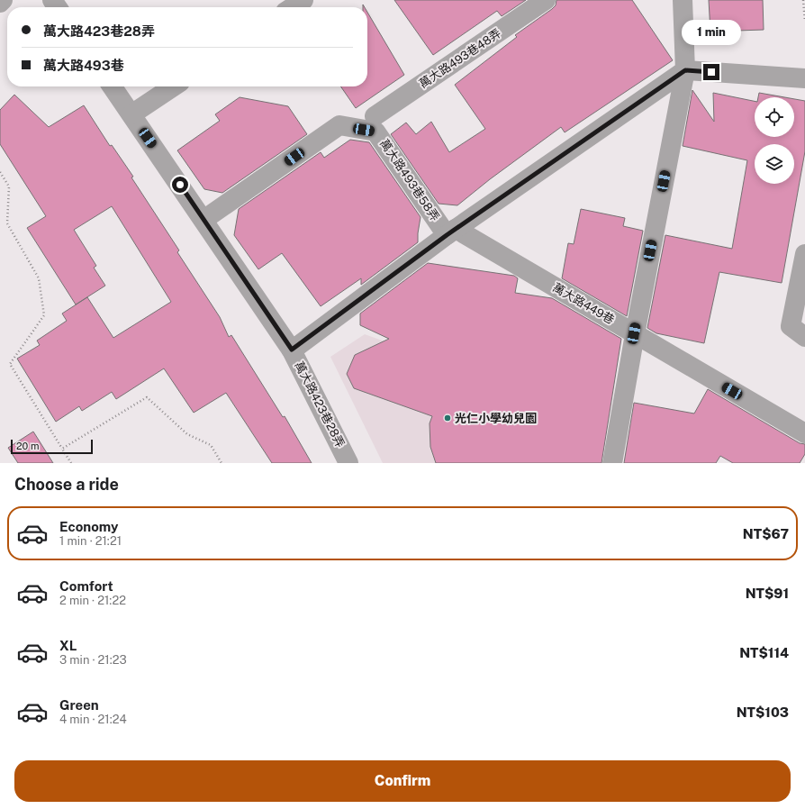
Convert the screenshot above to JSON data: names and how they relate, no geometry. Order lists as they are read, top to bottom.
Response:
{
  "streets": {
    "street": [
      "萬大路493巷48弄",
      "萬大路493巷58弄",
      "萬大路449巷",
      "萬大路423巷28弄"
    ]
  },
  "crossings": [
    ["萬大路493巷58弄", "萬大路449巷"],
    ["萬大路493巷58弄", "萬大路423巷28弄"]
  ],
  "places": ["光仁小學幼兒園"],
  "scale_bar": "20 m",
  "page": {
    "banner": ["萬大路423巷28弄", "萬大路493巷"],
    "bubble": "1 min",
    "scale": "20 m",
    "heading": "Choose a ride",
    "list": [
      {
        "name": "Economy",
        "note": "1 min · 21:21",
        "value": "NT$67"
      },
      {
        "name": "Comfort",
        "note": "2 min · 21:22",
        "value": "NT$91"
      },
      {
        "name": "XL",
        "note": "3 min · 21:23",
        "value": "NT$114"
      },
      {
        "name": "Green",
        "note": "4 min · 21:24",
        "value": "NT$103"
      }
    ],
    "buttons": "Confirm"
  }
}
